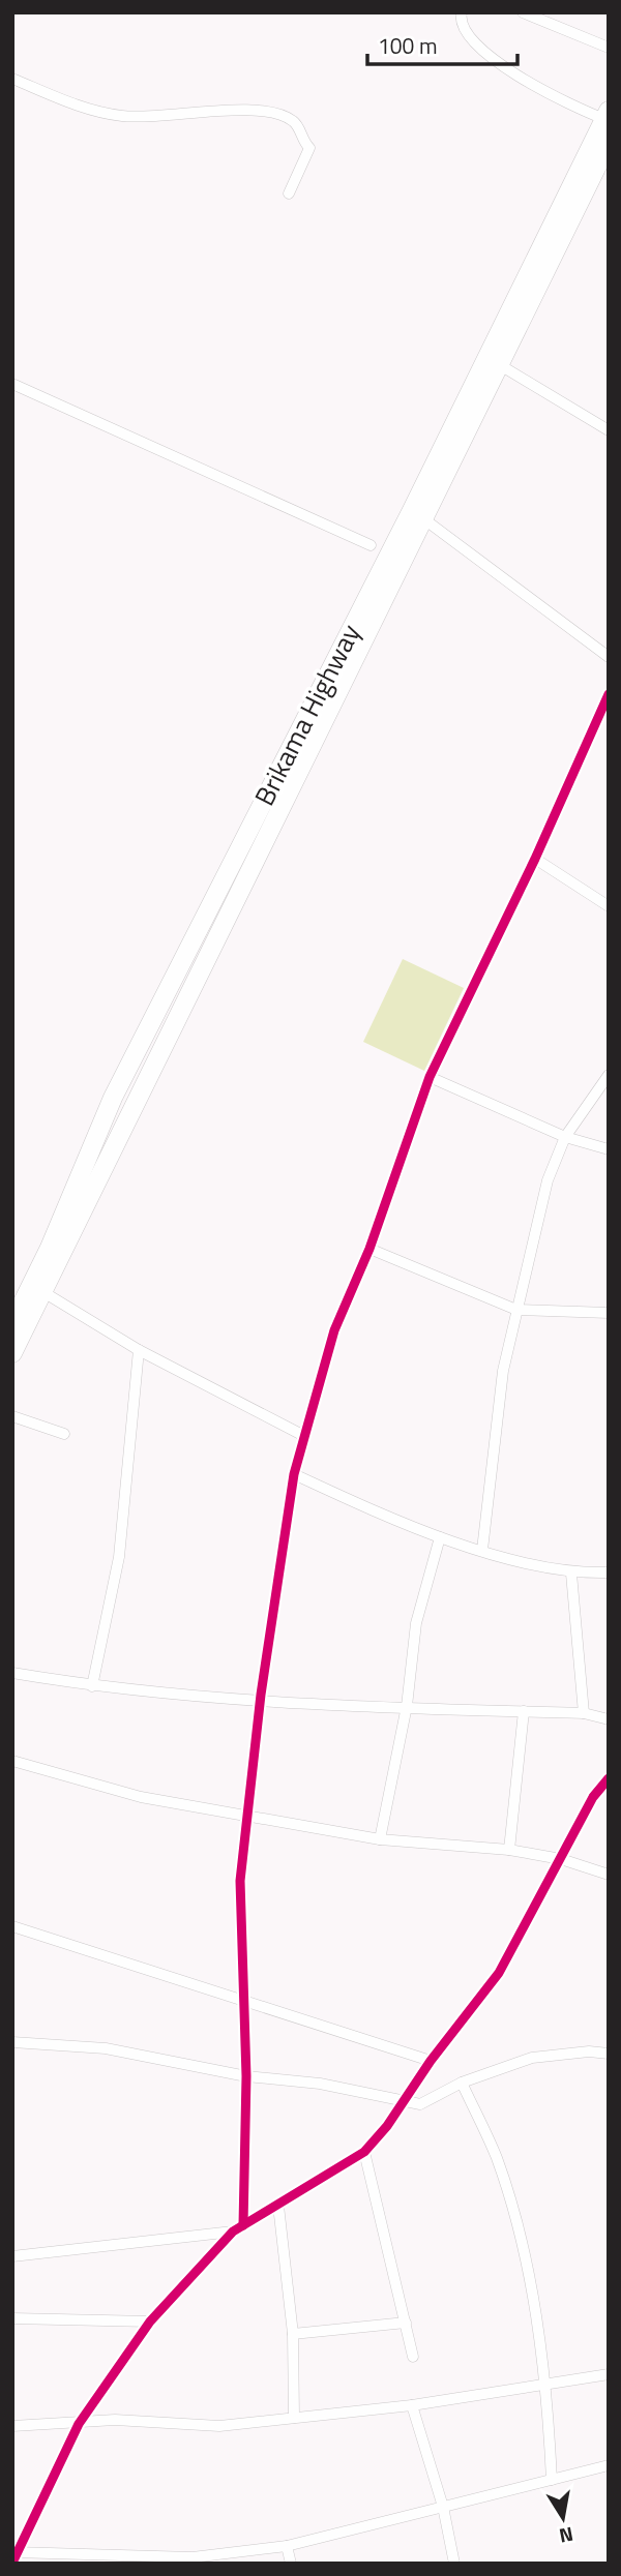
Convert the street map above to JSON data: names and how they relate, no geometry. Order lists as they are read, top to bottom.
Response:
{
  "streets": {
    "highway": ["Brikama Highway"]
  },
  "scale_bar": "100 m",
  "north": "bottom"
}
